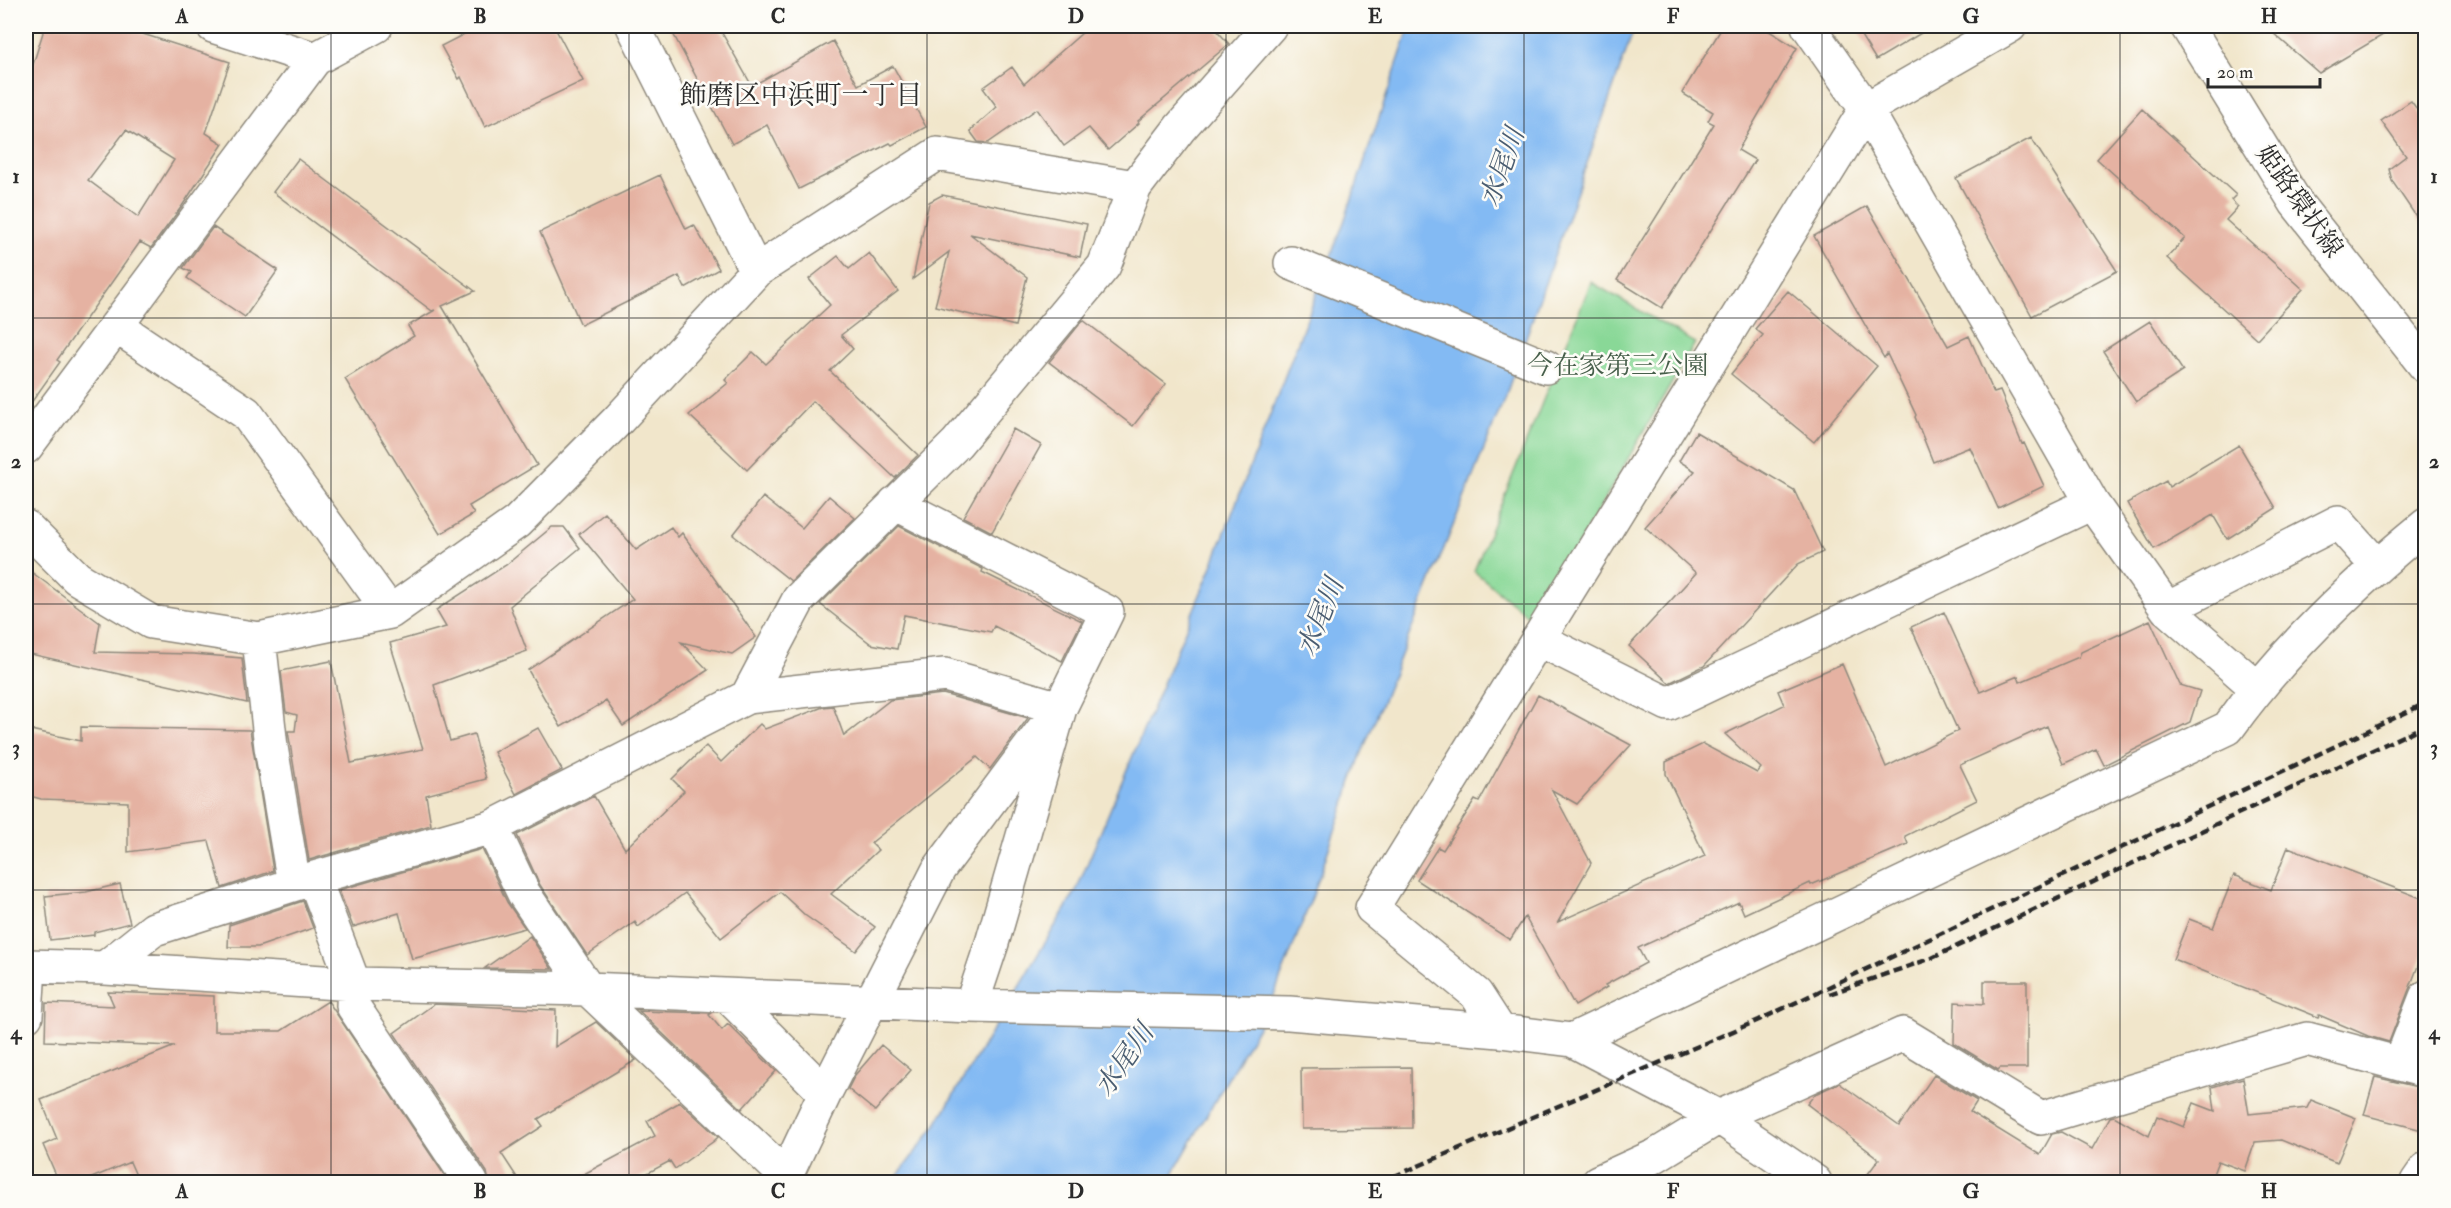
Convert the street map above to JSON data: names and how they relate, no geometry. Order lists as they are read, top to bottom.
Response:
{
  "streets": {
    "street": ["姫路環状線"]
  },
  "districts": ["飾磨区中浜町一丁目"],
  "water": ["水尾川"],
  "parks": ["今在家第三公園"],
  "scale_bar": "20 m",
  "grid": {
    "columns": [
      "A",
      "B",
      "C",
      "D",
      "E",
      "F",
      "G",
      "H"
    ],
    "rows": [
      "1",
      "2",
      "3",
      "4"
    ]
  }
}
